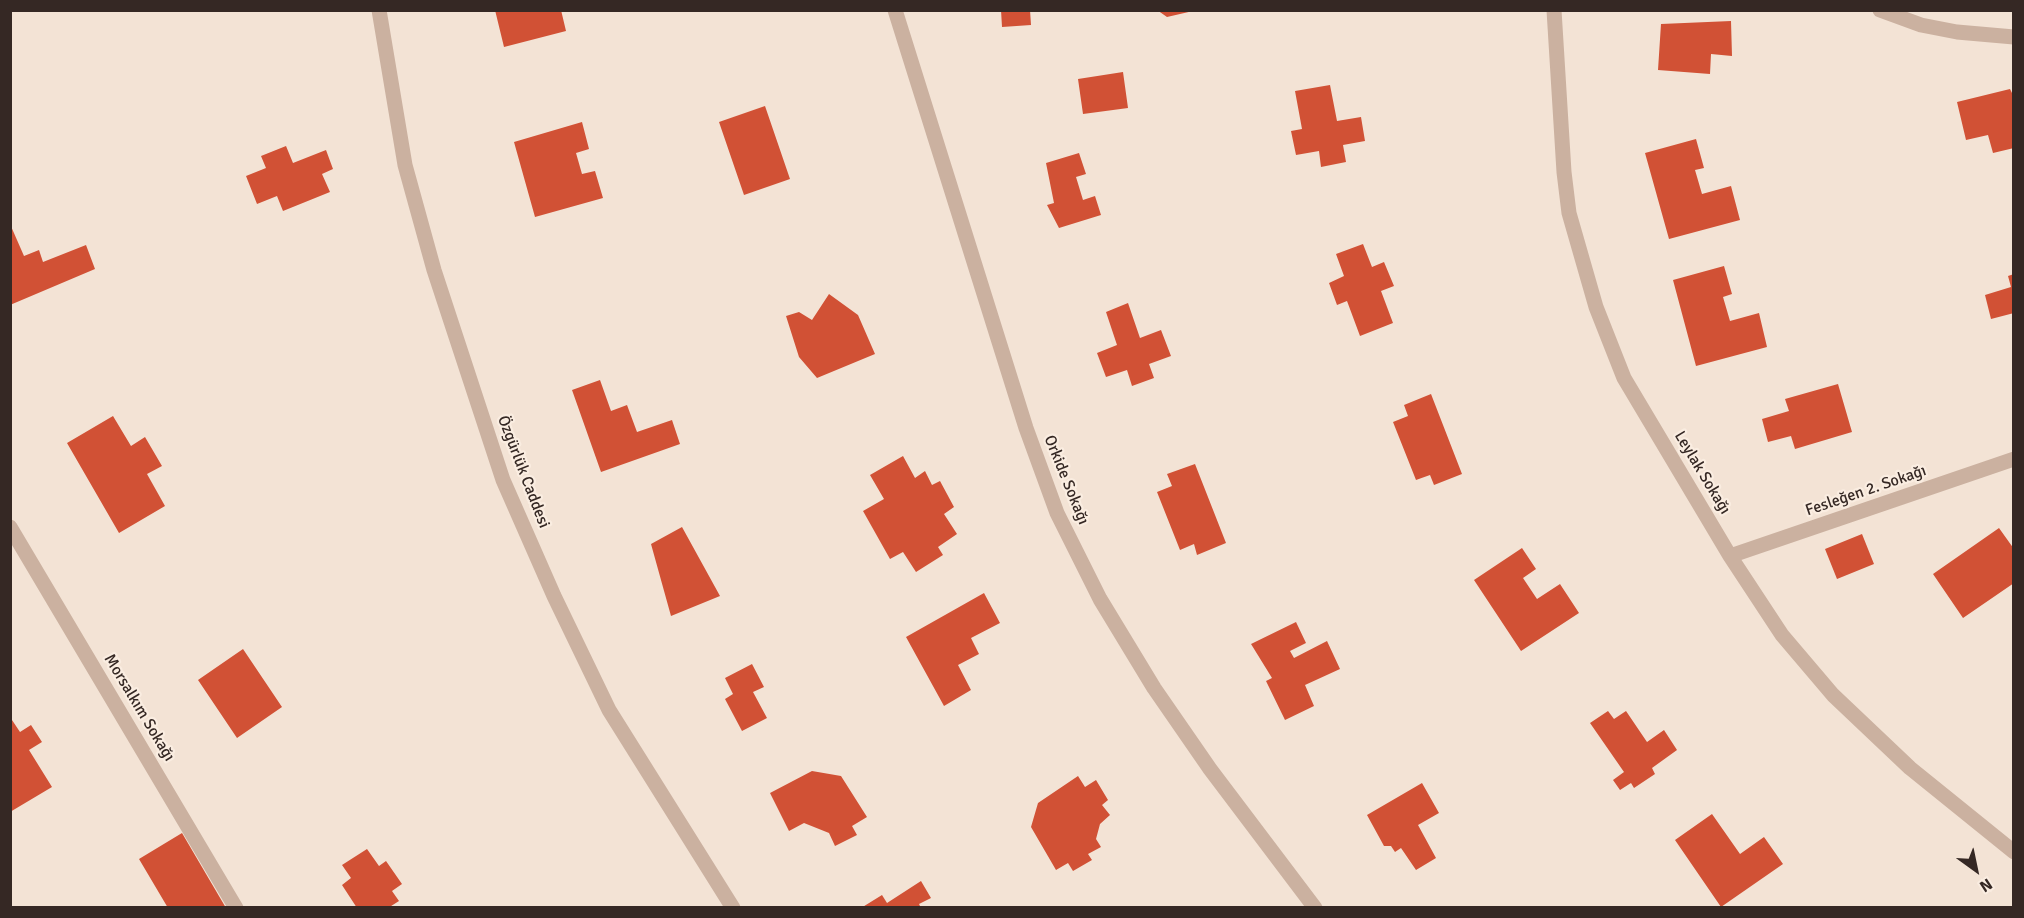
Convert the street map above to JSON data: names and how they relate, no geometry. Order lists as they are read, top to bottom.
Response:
{
  "streets": {
    "street": [
      "Özgürlük Caddesi",
      "Leylak Sokağı",
      "Orkide Sokağı",
      "Fesleğen 2. Sokağı",
      "Morsalkım Sokağı"
    ]
  },
  "crossings": [
    ["Leylak Sokağı", "Fesleğen 2. Sokağı"]
  ],
  "north": "bottom right"
}
